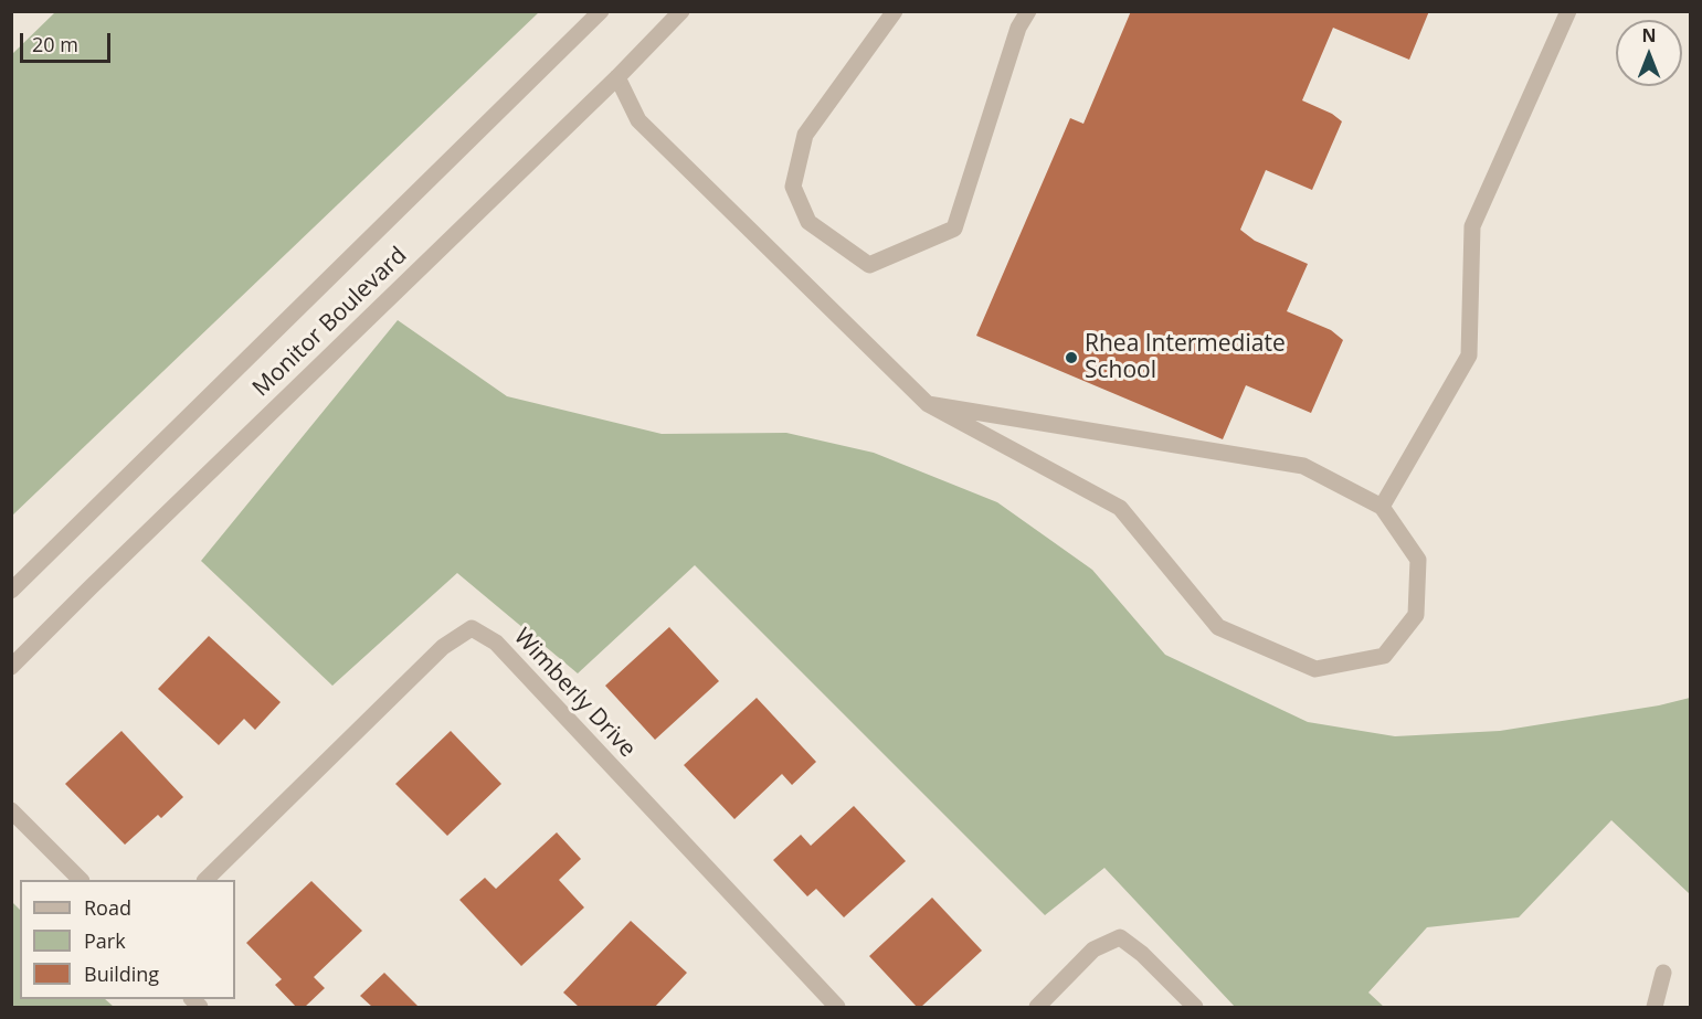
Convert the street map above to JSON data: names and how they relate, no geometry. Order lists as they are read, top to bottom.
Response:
{
  "streets": {
    "street": ["Monitor Boulevard", "Wimberly Drive"]
  },
  "places": ["Rhea Intermediate School"],
  "legend": ["Road", "Park", "Building"],
  "scale_bar": "20 m",
  "north": "top"
}
